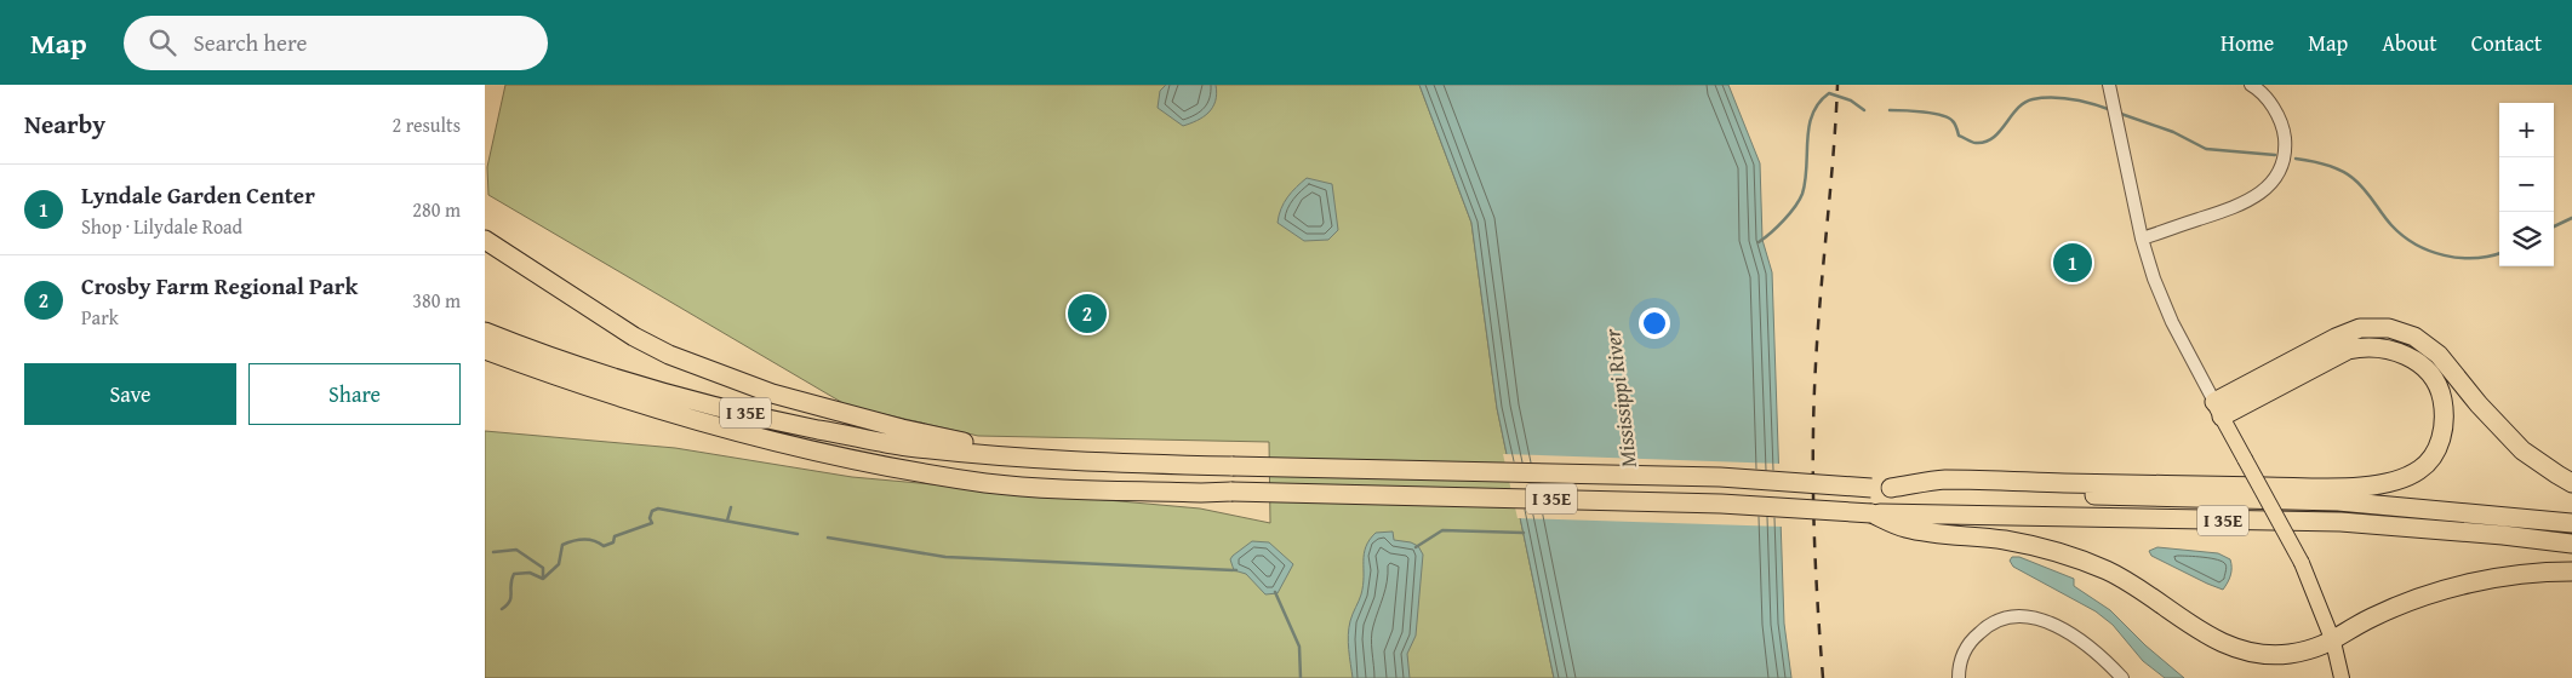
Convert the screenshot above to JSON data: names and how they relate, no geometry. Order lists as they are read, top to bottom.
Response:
{
  "streets": {
    "highway": ["I 35E"]
  },
  "water": ["Mississippi River"],
  "page": {
    "header": "Map",
    "search": "Search here",
    "nav": [
      "Home",
      "Map",
      "About",
      "Contact"
    ],
    "heading": ["Nearby", "2 results"],
    "map_buttons": ["+", "−"],
    "list": [
      {
        "mark": "1",
        "name": "Lyndale Garden Center",
        "note": "Shop · Lilydale Road",
        "value": "280 m"
      },
      {
        "mark": "2",
        "name": "Crosby Farm Regional Park",
        "note": "Park",
        "value": "380 m"
      }
    ],
    "pins": ["1", "2"],
    "buttons": ["Save", "Share"]
  }
}
